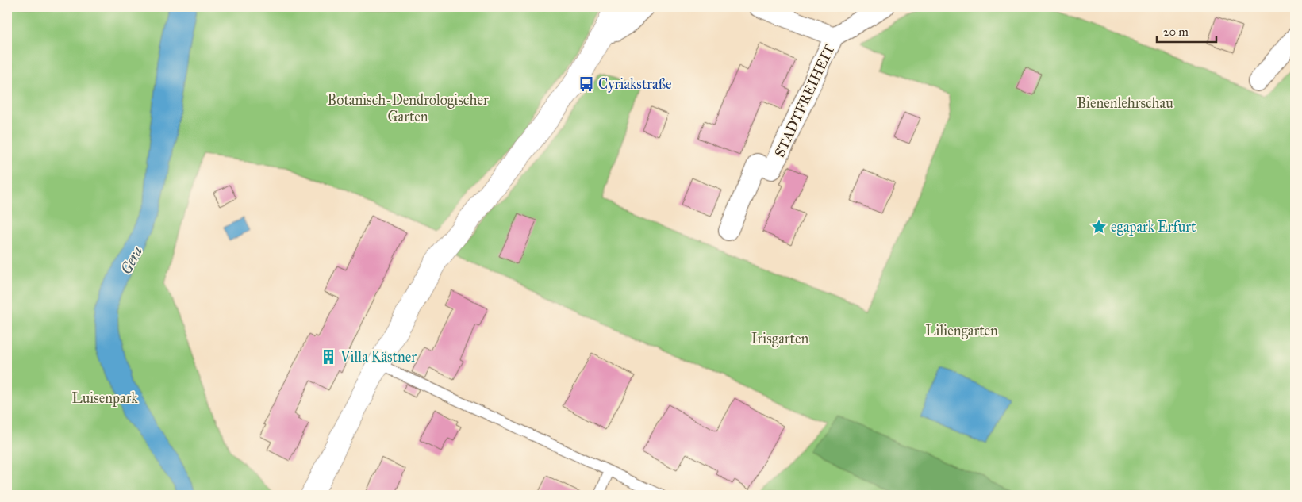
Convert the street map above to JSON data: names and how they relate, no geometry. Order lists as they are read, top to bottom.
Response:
{
  "streets": {
    "street": ["STADTFREIHEIT"]
  },
  "water": ["Gera"],
  "parks": [
    "Botanisch-Dendrologischer Garten",
    "Bienenlehrschau",
    "Liliengarten",
    "Irisgarten",
    "Luisenpark"
  ],
  "places": {
    "bus stop": ["Cyriakstraße"],
    "place": ["egapark Erfurt"],
    "building": ["Villa Kästner"]
  },
  "scale_bar": "20 m"
}
